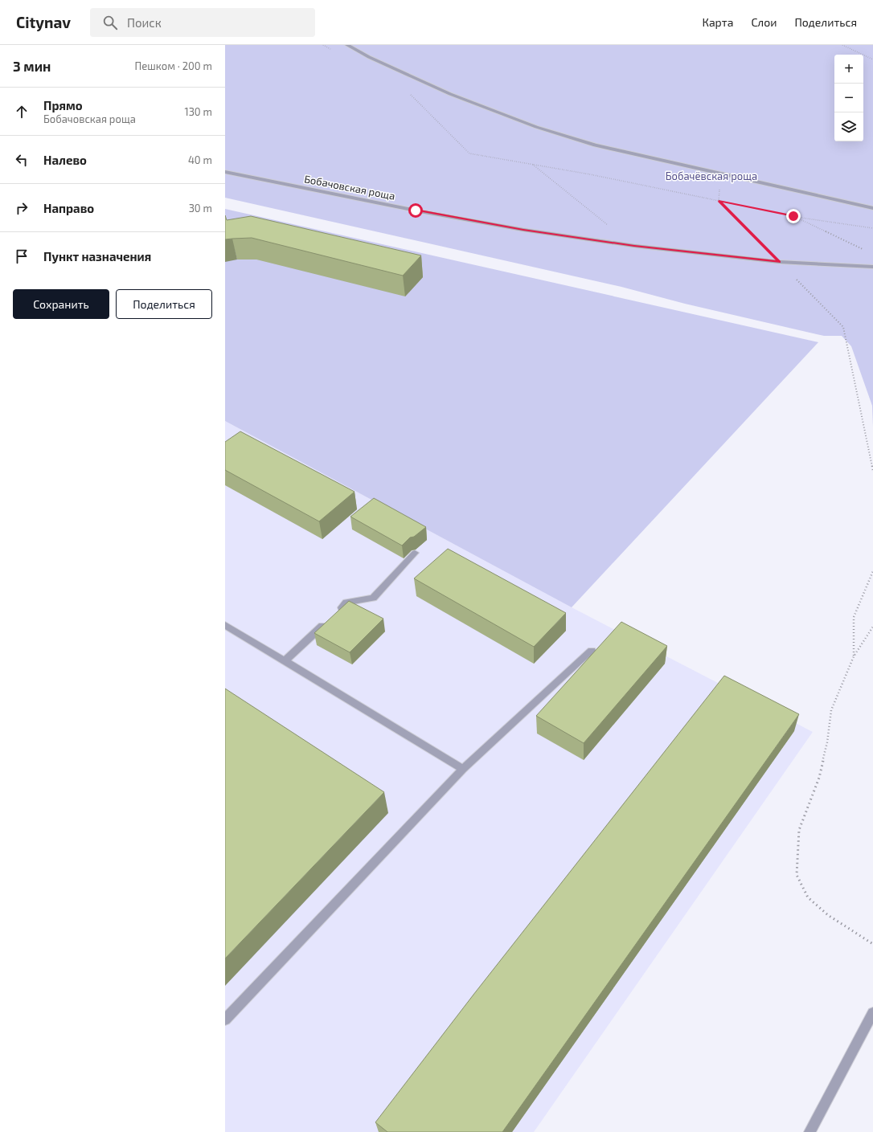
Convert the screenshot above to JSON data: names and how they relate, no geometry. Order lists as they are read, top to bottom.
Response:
{
  "streets": {
    "street": ["Бобачовская роща"]
  },
  "parks": ["Бобачёвская роща"],
  "page": {
    "header": "Citynav",
    "search": "Поиск",
    "nav": ["Карта", "Слои", "Поделиться"],
    "heading": ["3 мин", "Пешком · 200 m"],
    "map_buttons": ["+", "−"],
    "list": [
      ["Прямо", "Бобачовская роща", "130 m"],
      ["Налево", "40 m"],
      ["Направо", "30 m"],
      "Пункт назначения"
    ],
    "buttons": ["Сохранить", "Поделиться"]
  }
}
